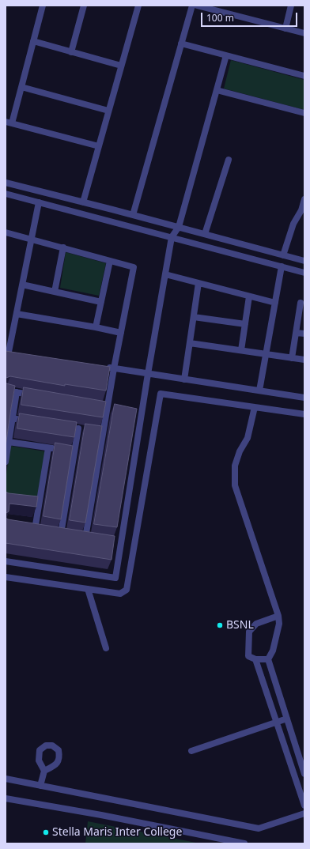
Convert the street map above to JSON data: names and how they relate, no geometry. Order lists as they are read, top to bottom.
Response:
{
  "places": ["BSNL", "Stella Maris Inter College"],
  "scale_bar": "100 m"
}
